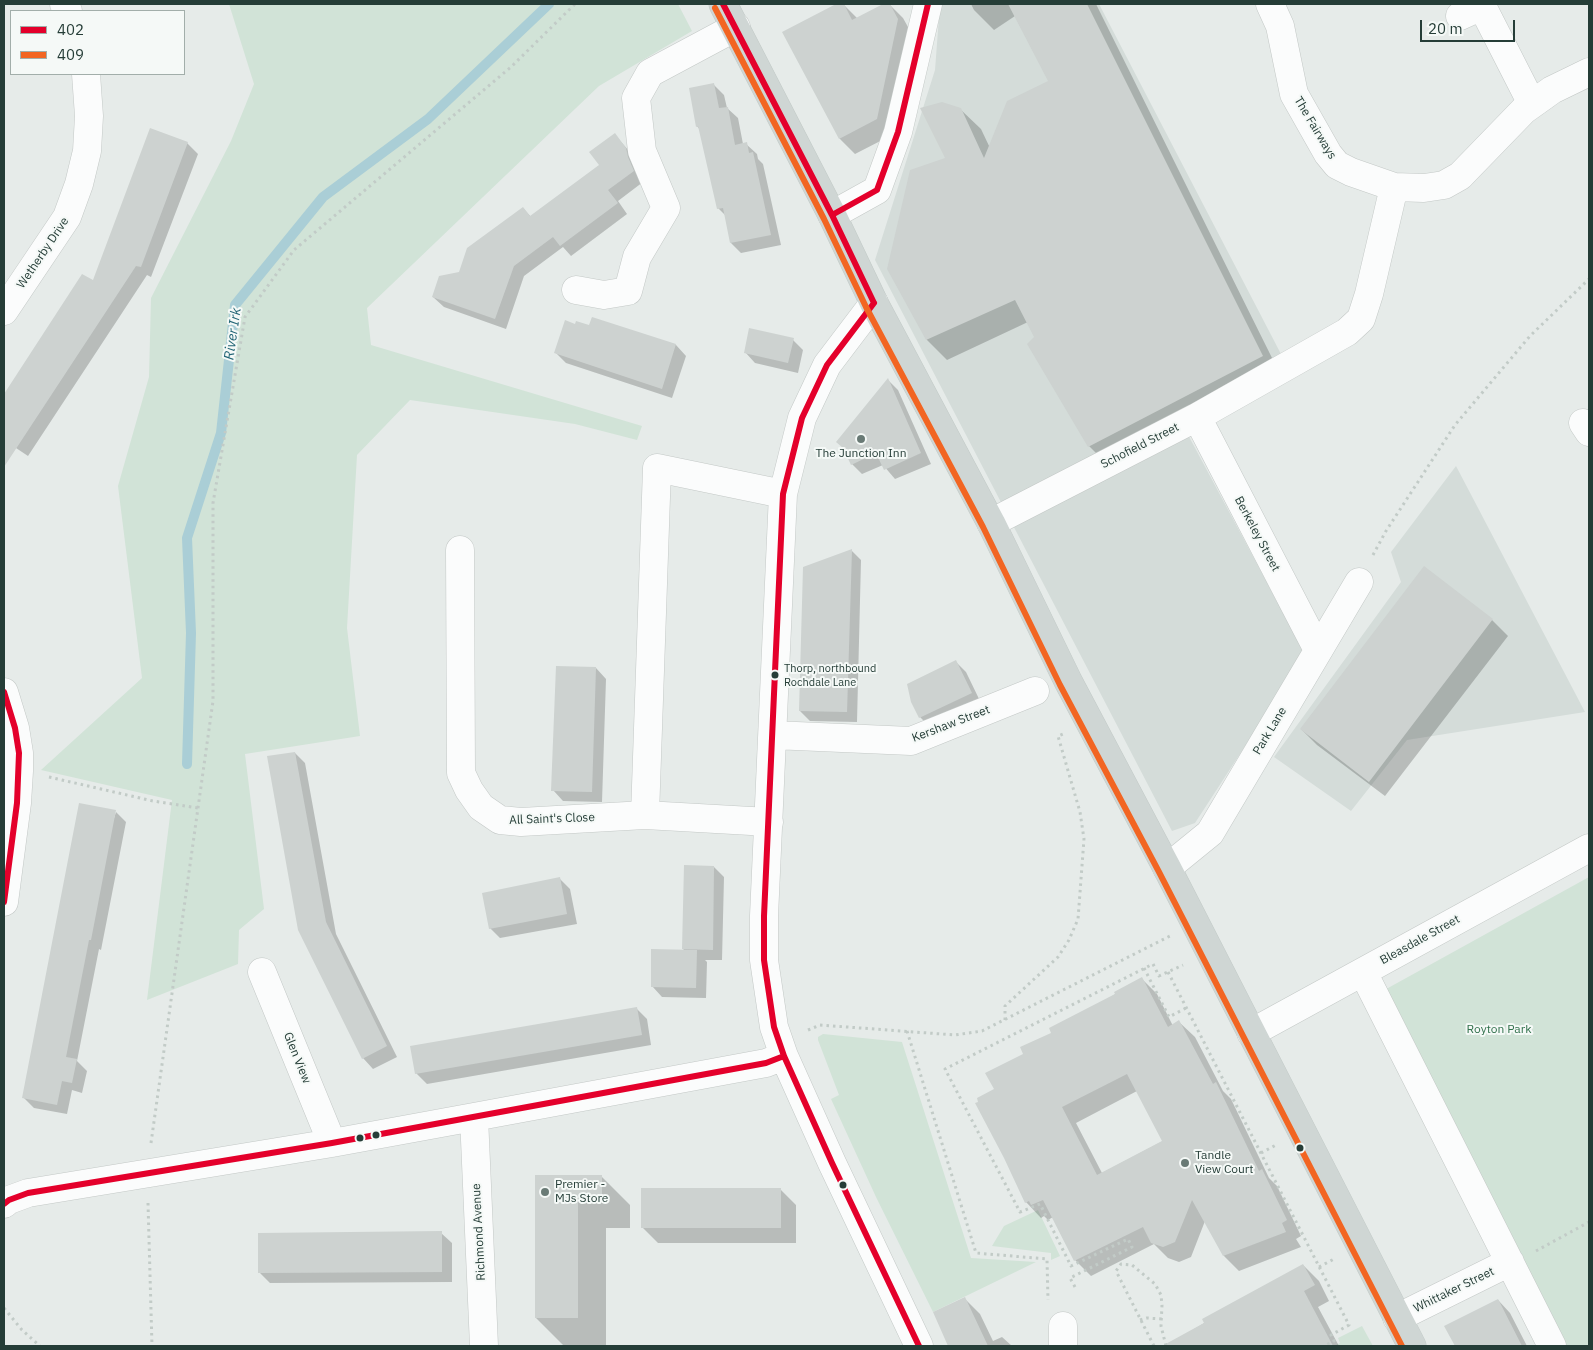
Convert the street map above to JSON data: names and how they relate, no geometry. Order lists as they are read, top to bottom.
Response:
{
  "streets": {
    "street": [
      "The Fairways",
      "Wetherby Drive",
      "Schofield Street",
      "Berkeley Street",
      "Kershaw Street",
      "Park Lane",
      "All Saint's Close",
      "Bleasdale Street",
      "Glen View",
      "Richmond Avenue",
      "Whittaker Street"
    ]
  },
  "crossings": [
    ["The Fairways", "Schofield Street"],
    ["Schofield Street", "Berkeley Street"],
    ["Berkeley Street", "Park Lane"]
  ],
  "water": ["River Irk"],
  "parks": ["Royton Park"],
  "places": [
    "The Junction Inn",
    "Thorp, northbound Rochdale Lane",
    "Tandle View Court",
    "Premier - MJs Store"
  ],
  "lines": ["transit line 402", "transit line 409"],
  "legend": ["402", "409"],
  "scale_bar": "20 m"
}
